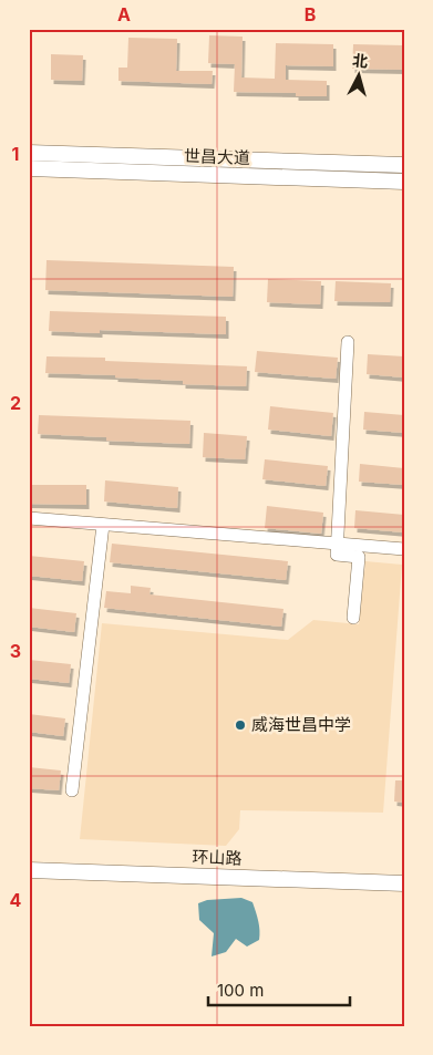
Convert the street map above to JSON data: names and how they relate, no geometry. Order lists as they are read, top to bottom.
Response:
{
  "streets": {
    "main road": ["世昌大道", "环山路"]
  },
  "places": ["威海世昌中学"],
  "scale_bar": "100 m",
  "north": "top",
  "grid": {
    "columns": ["A", "B"],
    "rows": [
      "1",
      "2",
      "3",
      "4"
    ]
  }
}
